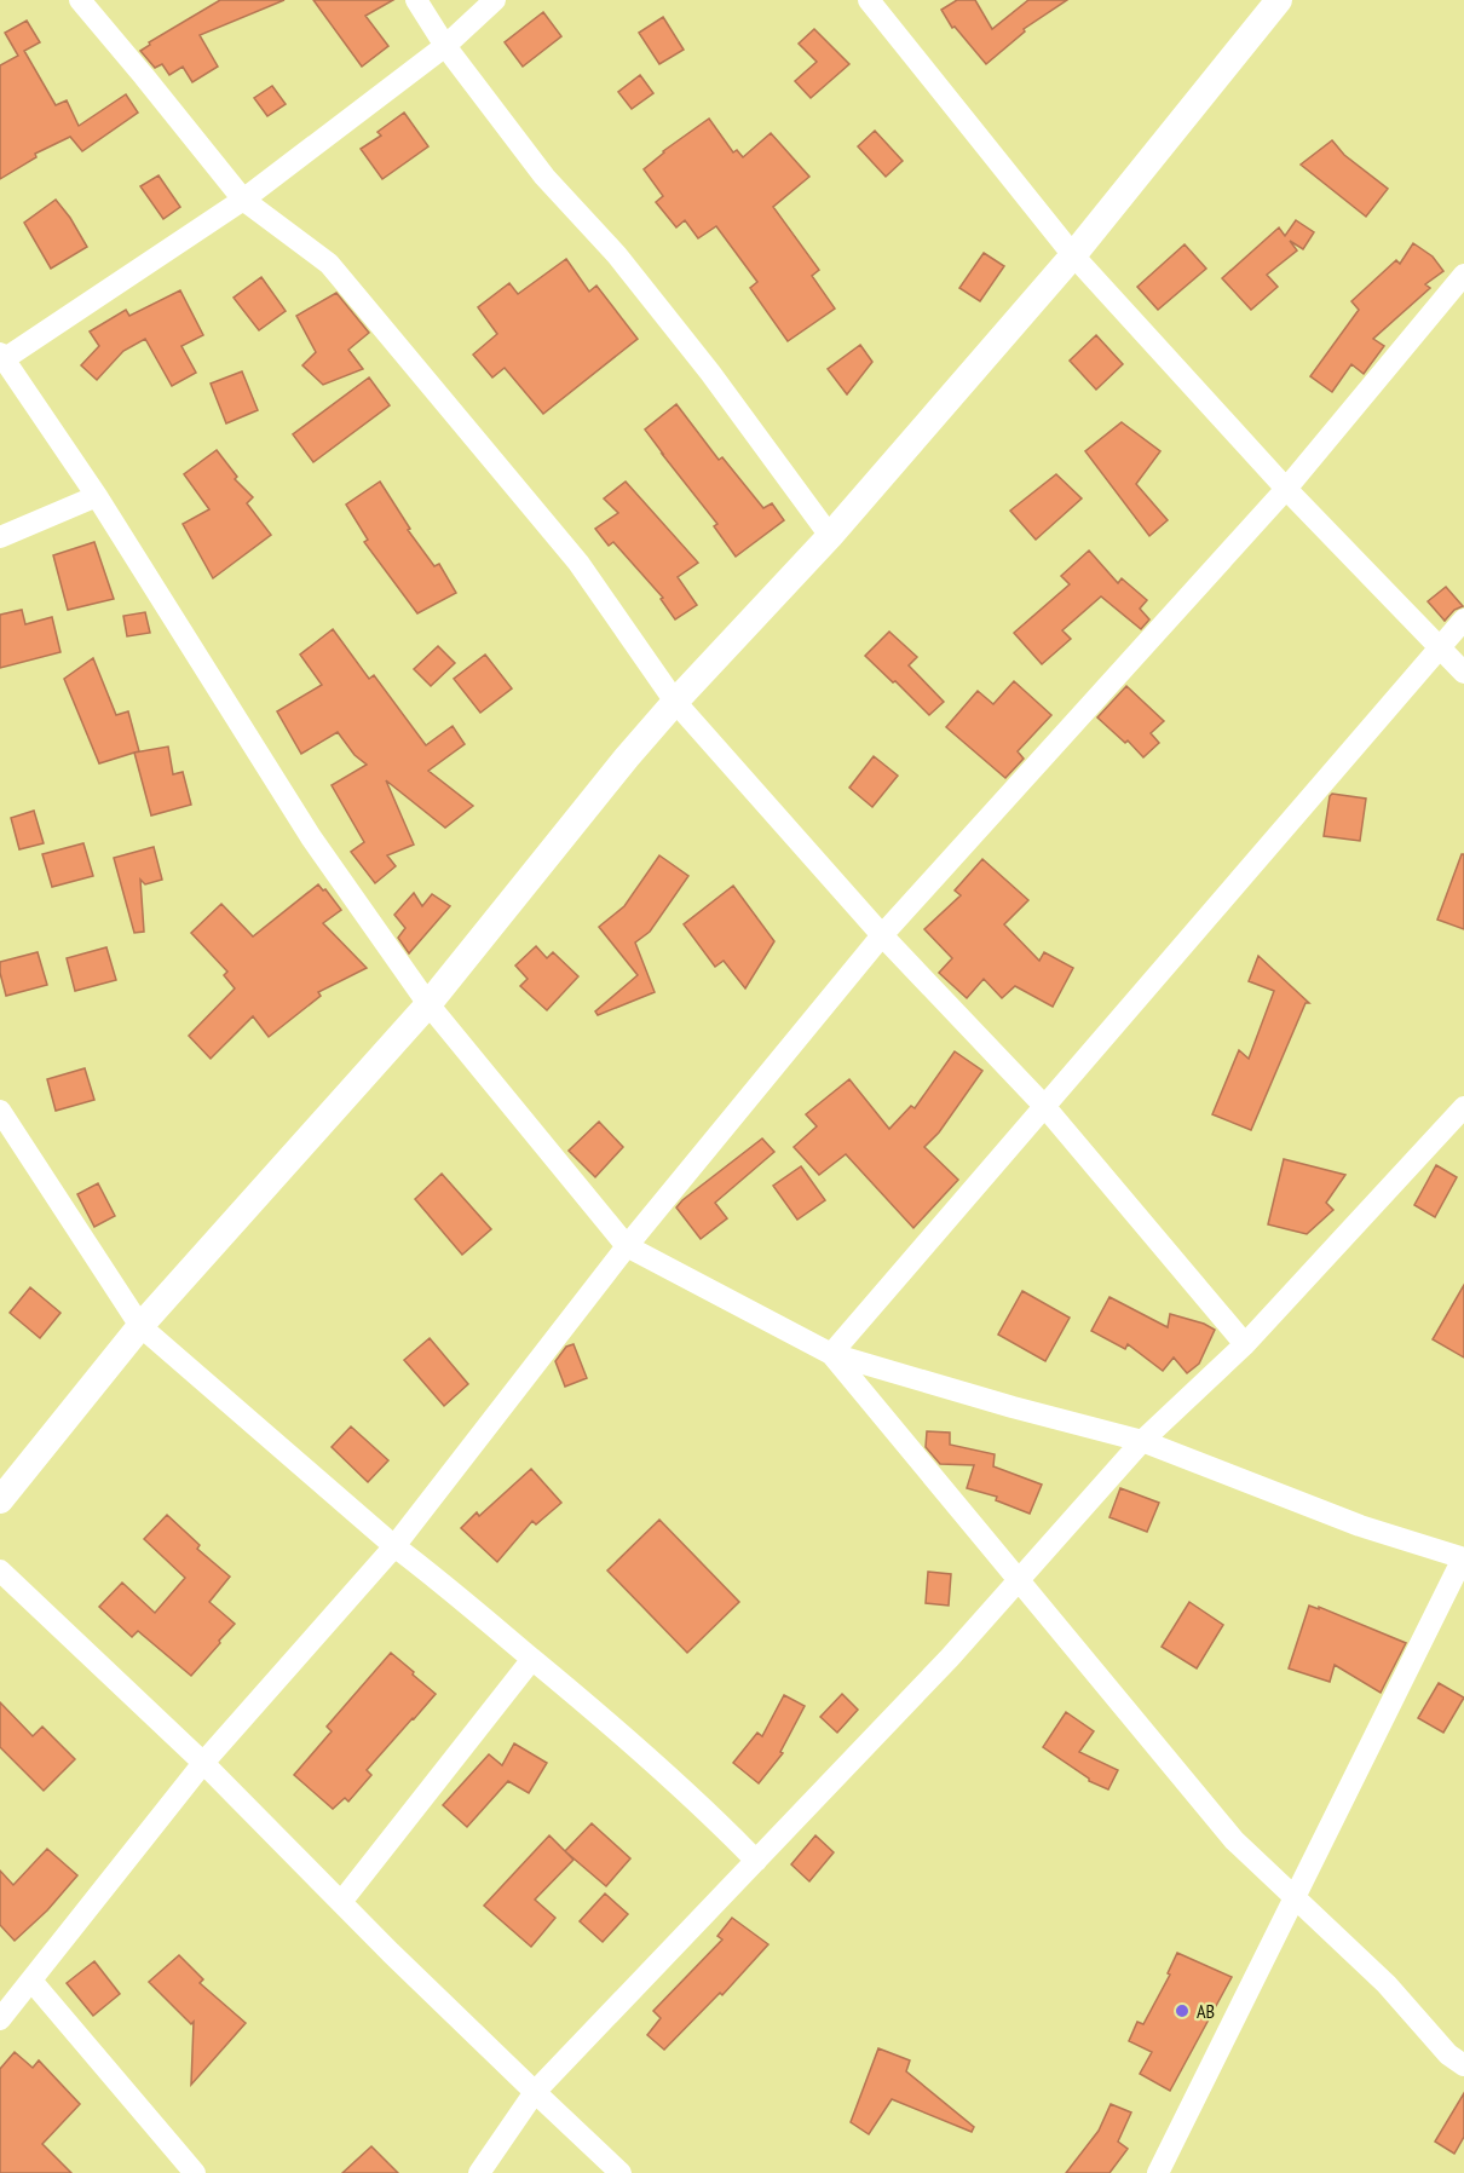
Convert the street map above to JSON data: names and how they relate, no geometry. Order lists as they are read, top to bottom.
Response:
{
  "places": ["AB"]
}
